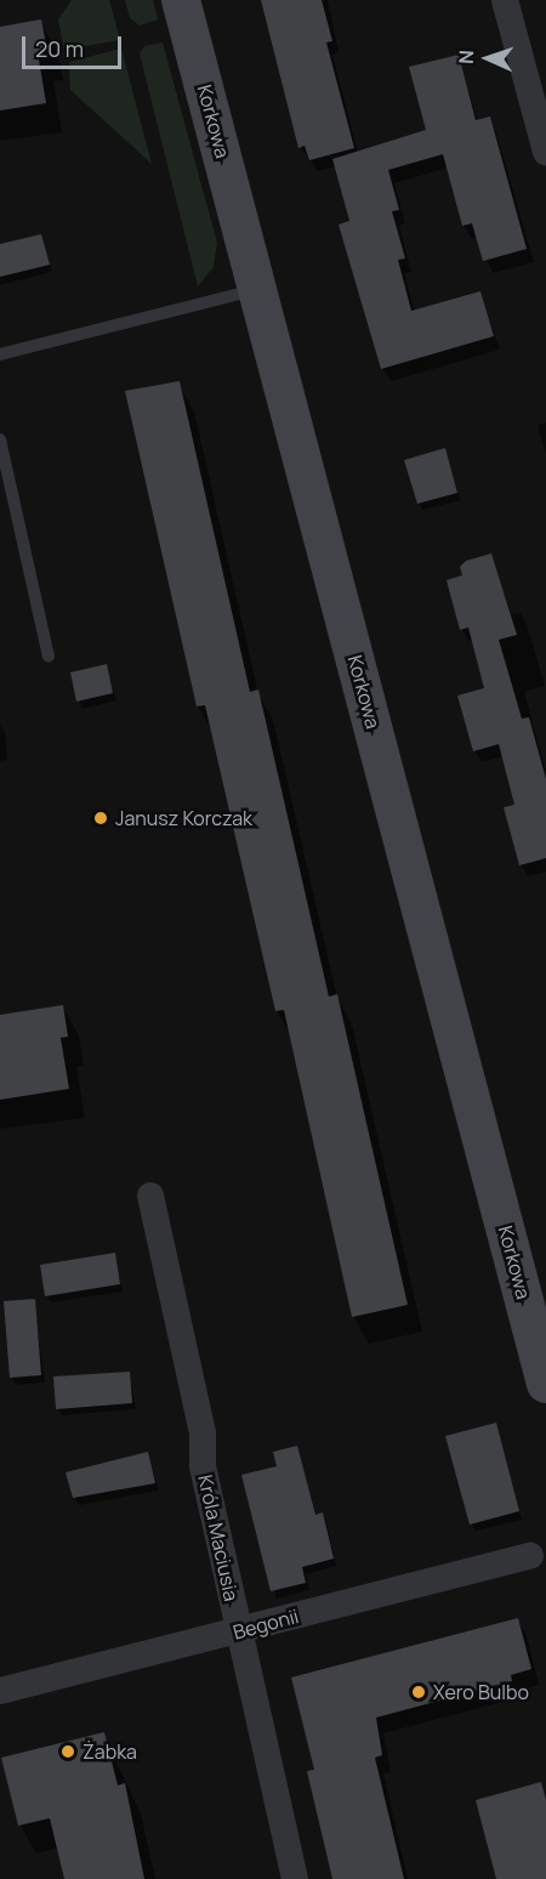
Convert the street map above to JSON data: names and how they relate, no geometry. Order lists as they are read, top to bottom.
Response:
{
  "streets": {
    "street": ["Korkowa", "Króla Maciusia", "Begonii"]
  },
  "crossings": [
    ["Króla Maciusia", "Begonii"]
  ],
  "places": ["Janusz Korczak", "Xero Bulbo", "Żabka"],
  "scale_bar": "20 m",
  "north": "left"
}
